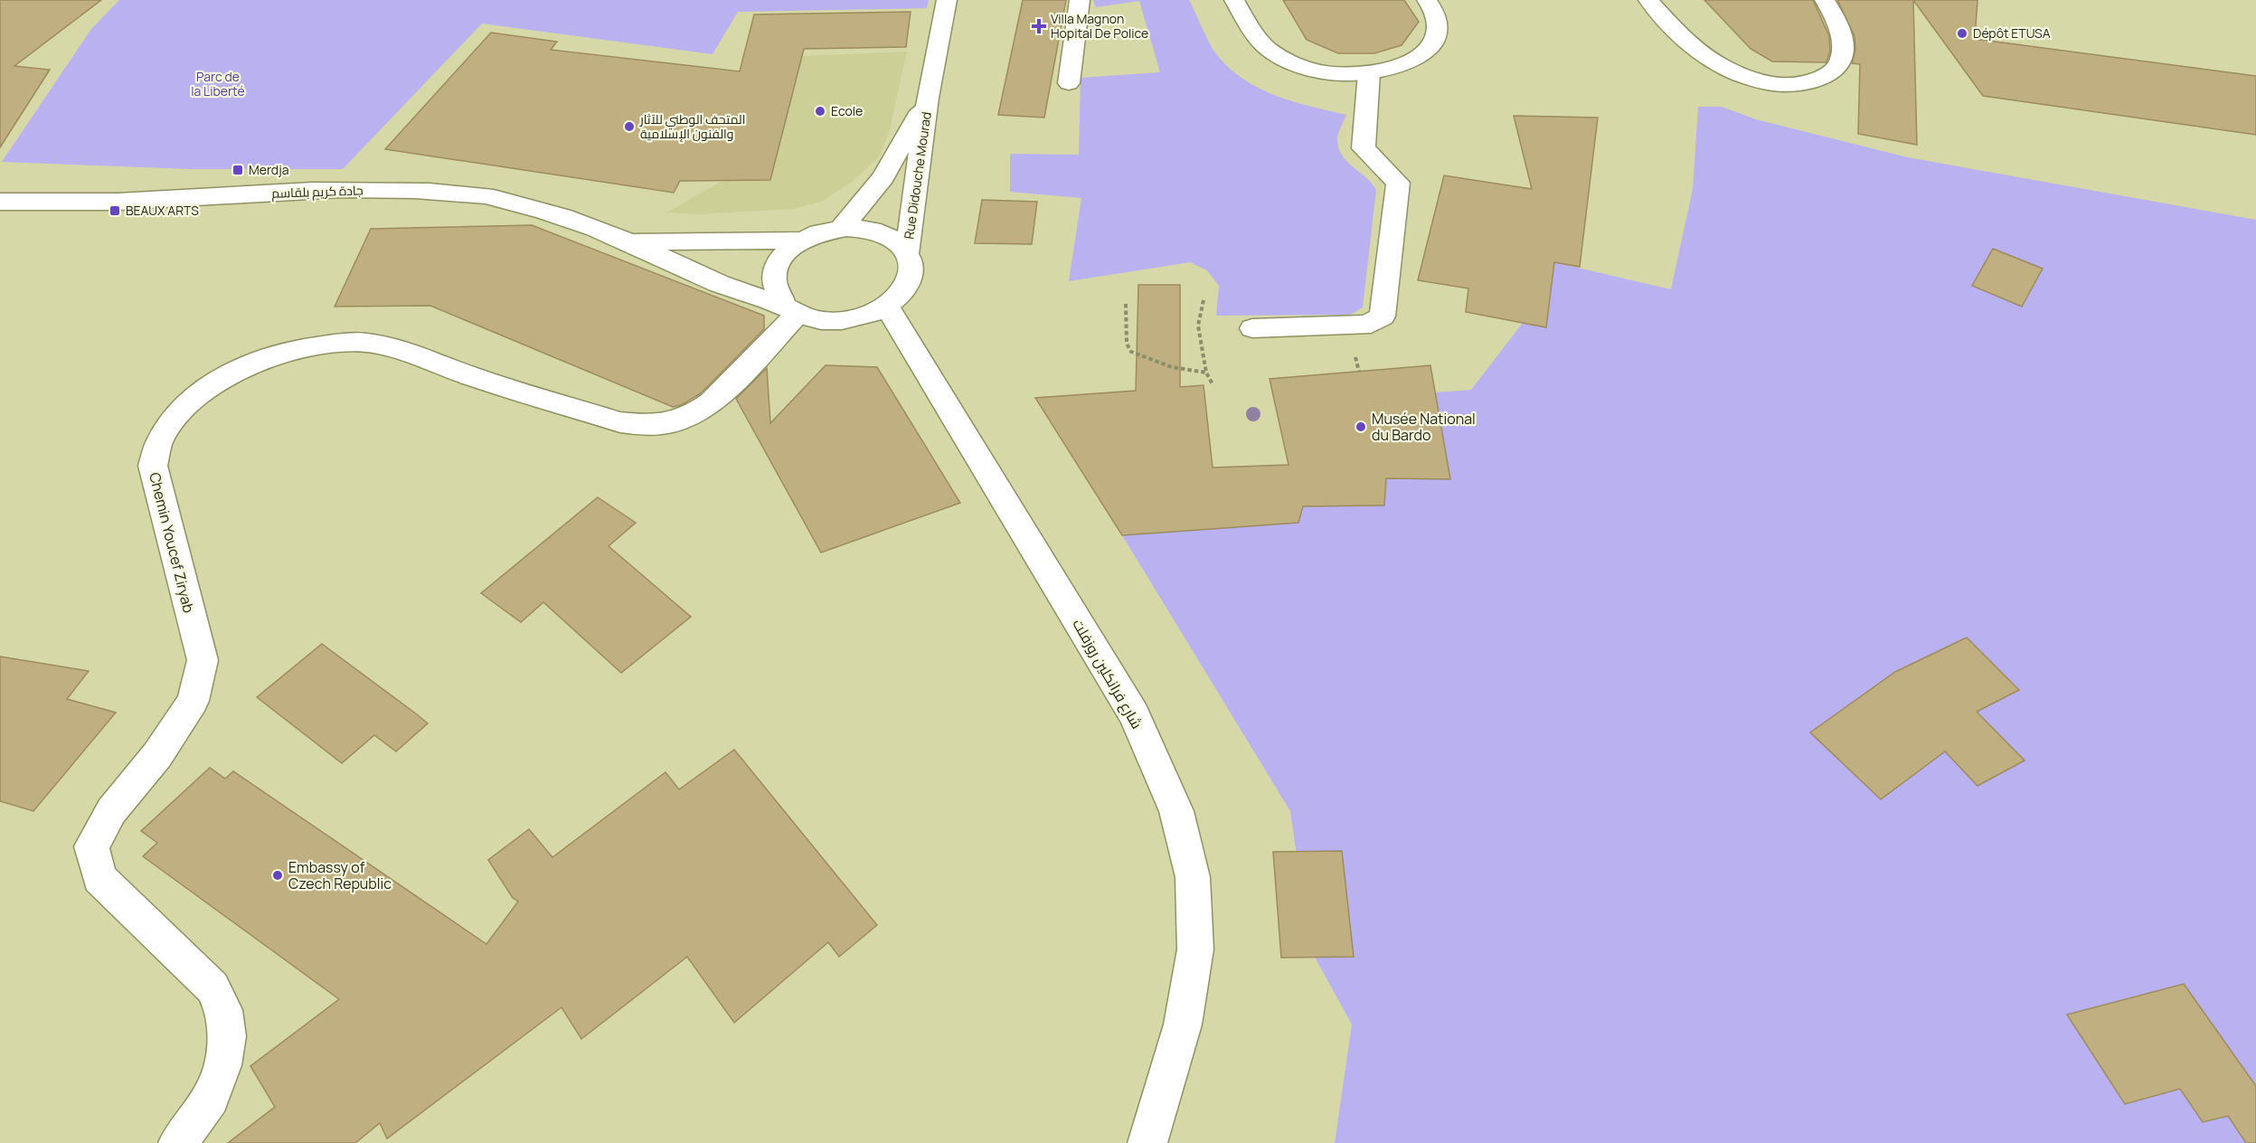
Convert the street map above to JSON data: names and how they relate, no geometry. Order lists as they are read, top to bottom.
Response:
{
  "streets": {
    "main road": [
      "Rue Didouche Mourad",
      "جادة كريم بلقاسم",
      "Chemin Youcef Ziryab",
      "شارع فرانكلين روزفلت"
    ]
  },
  "crossings": [
    ["Rue Didouche Mourad", "Chemin Youcef Ziryab"],
    ["Rue Didouche Mourad", "شارع فرانكلين روزفلت"],
    ["Chemin Youcef Ziryab", "شارع فرانكلين روزفلت"]
  ],
  "parks": ["Parc de la Liberté"],
  "places": {
    "health": ["Villa Magnon Hopital De Police"],
    "other": [
      "Dépôt ETUSA",
      "Ecole",
      "المتحف الوطني للآثار والفنون الإسلامية",
      "Musée National du Bardo",
      "Embassy of Czech Republic"
    ],
    "transit": ["Merdja", "BEAUX ARTS"]
  }
}
